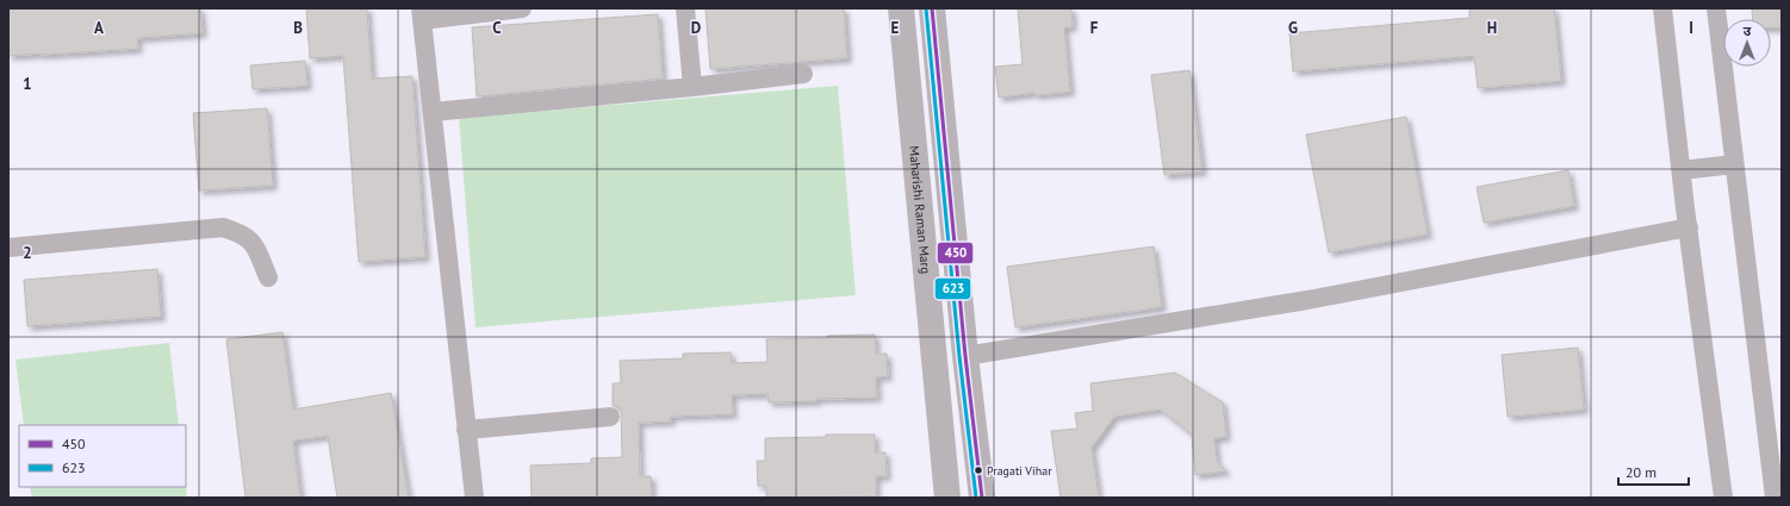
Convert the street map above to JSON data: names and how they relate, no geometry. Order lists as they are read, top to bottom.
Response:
{
  "streets": {
    "main road": ["Maharishi Raman Marg"]
  },
  "places": ["Pragati Vihar"],
  "lines": ["transit line 450", "transit line 623"],
  "legend": ["450", "623"],
  "scale_bar": "20 m",
  "north": "top",
  "grid": {
    "columns": [
      "A",
      "B",
      "C",
      "D",
      "E",
      "F",
      "G",
      "H",
      "I"
    ],
    "rows": ["1", "2"]
  }
}
